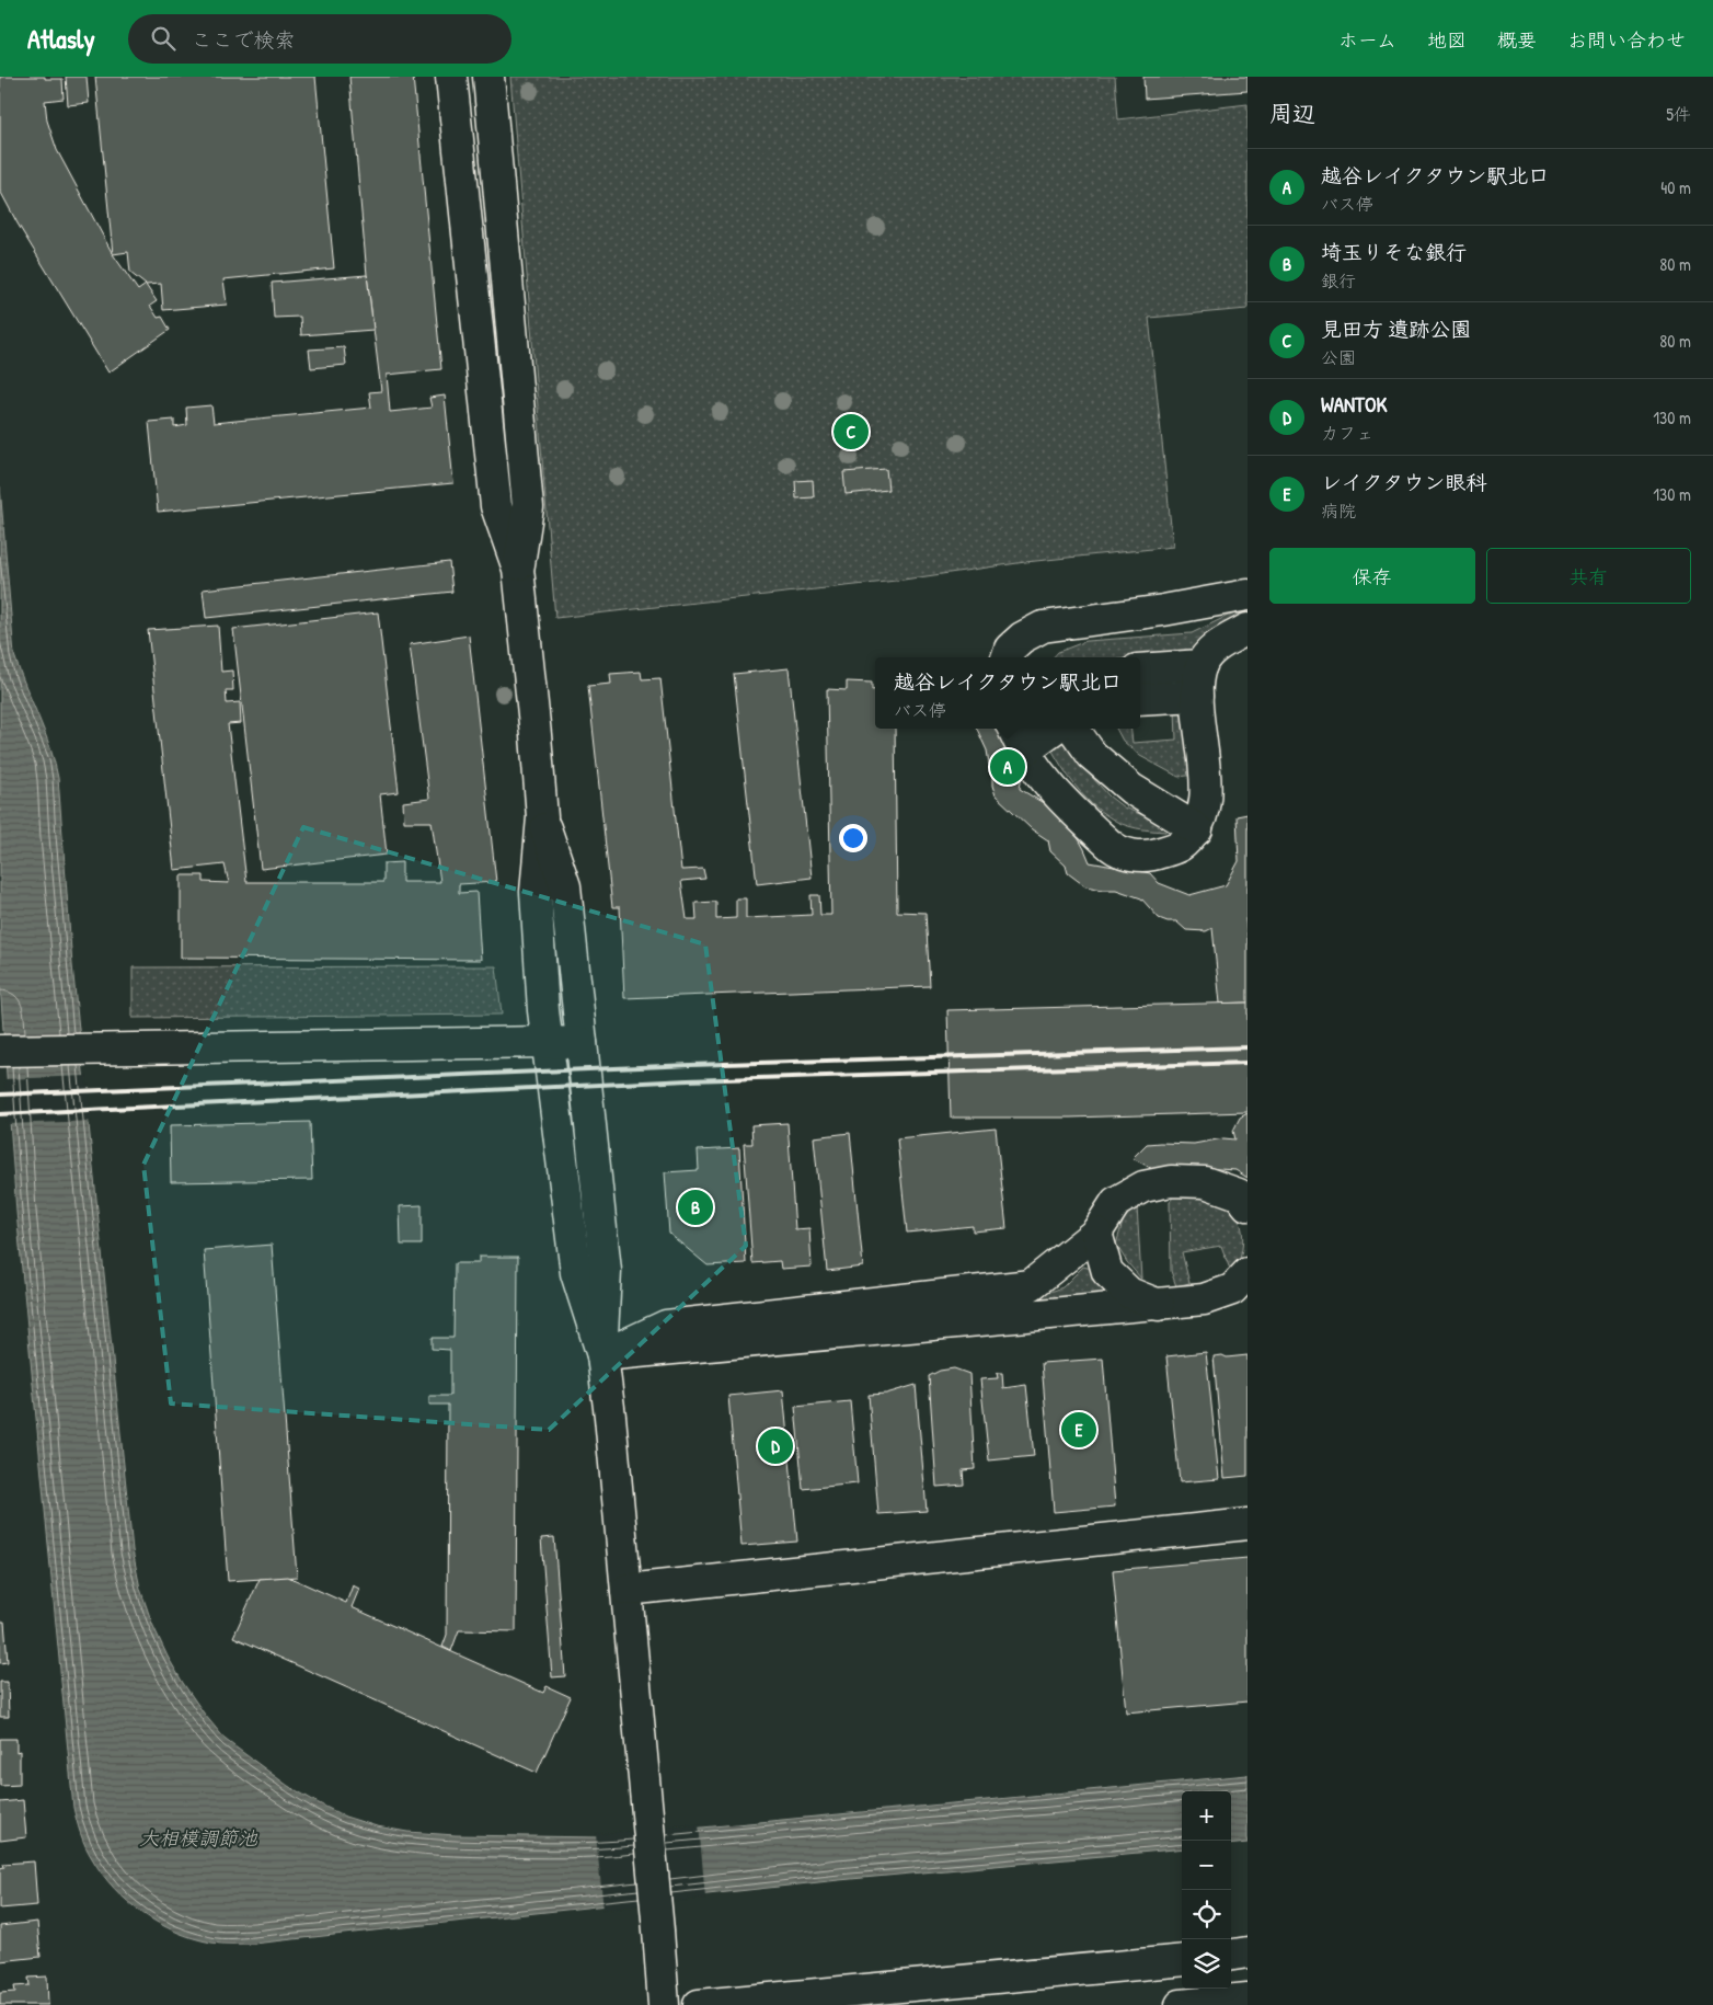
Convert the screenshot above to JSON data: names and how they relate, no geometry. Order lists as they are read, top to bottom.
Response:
{
  "water": ["大相模調節池"],
  "page": {
    "header": "Atlasly",
    "search": "ここで検索",
    "nav": [
      "ホーム",
      "地図",
      "概要",
      "お問い合わせ"
    ],
    "heading": ["周辺", "5件"],
    "list": [
      {
        "mark": "A",
        "name": "越谷レイクタウン駅北口",
        "note": "バス停",
        "value": "40 m"
      },
      {
        "mark": "B",
        "name": "埼玉りそな銀行",
        "note": "銀行",
        "value": "80 m"
      },
      {
        "mark": "C",
        "name": "見田方 遺跡公園",
        "note": "公園",
        "value": "80 m"
      },
      {
        "mark": "D",
        "name": "WANTOK",
        "note": "カフェ",
        "value": "130 m"
      },
      {
        "mark": "E",
        "name": "レイクタウン眼科",
        "note": "病院",
        "value": "130 m"
      }
    ],
    "pins": [
      "C",
      "A",
      "B",
      "E",
      "D"
    ],
    "buttons": ["保存", "共有"],
    "popup": ["越谷レイクタウン駅北口", "バス停"],
    "map_buttons": ["+", "−"]
  }
}
